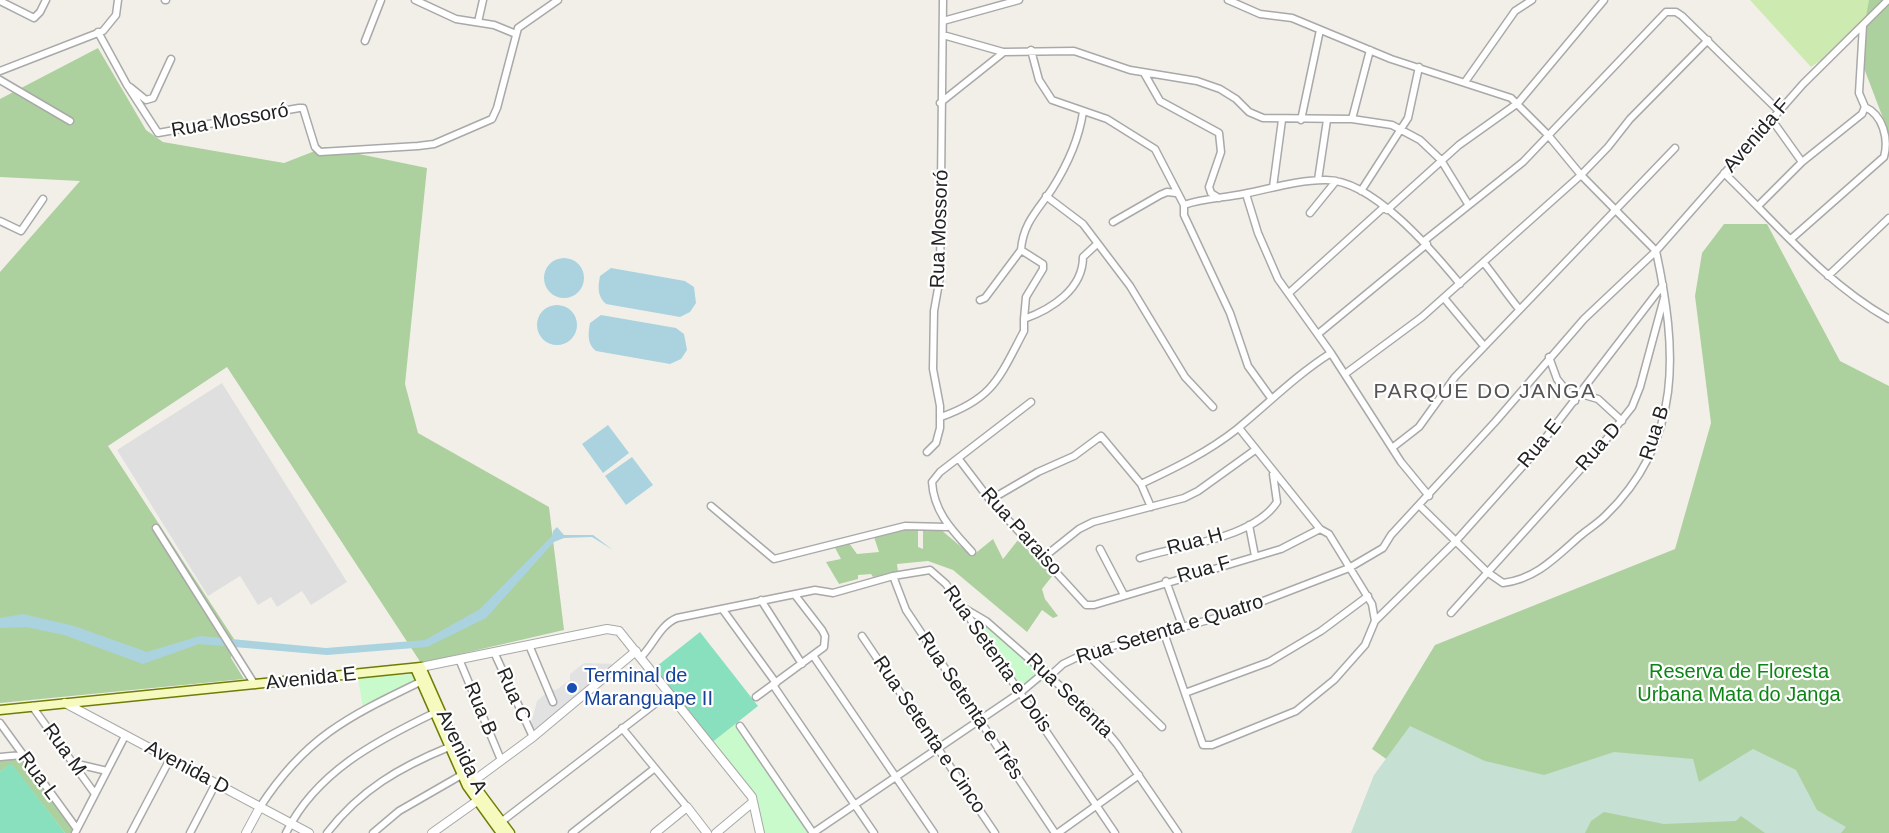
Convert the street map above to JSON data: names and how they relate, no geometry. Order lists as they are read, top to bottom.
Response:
{
  "streets": {
    "main road": ["Avenida E", "Avenida A"],
    "street": [
      "Rua Mossoró",
      "Avenida F",
      "Rua B",
      "Rua E",
      "Rua D",
      "Rua Paraiso",
      "Rua H",
      "Rua F",
      "Rua Setenta e Quatro",
      "Rua Setenta e Dois",
      "Rua C",
      "Rua Setenta",
      "Rua Setenta e Três",
      "Rua Setenta e Cinco",
      "Rua M",
      "Avenida D",
      "Rua L"
    ]
  },
  "crossings": [
    ["Avenida F", "Rua B"],
    ["Avenida F", "Rua Setenta e Quatro"],
    ["Rua B", "Rua E"],
    ["Rua B", "Rua D"],
    ["Rua B", "Rua Setenta e Quatro"],
    ["Rua B", "Avenida E"],
    ["Rua Paraiso", "Rua F"],
    ["Rua Setenta e Quatro", "Rua Setenta e Dois"],
    ["Rua Setenta e Quatro", "Rua Setenta"],
    ["Rua Setenta e Quatro", "Rua Setenta e Três"],
    ["Rua Setenta e Quatro", "Rua Setenta e Cinco"],
    ["Rua Setenta e Dois", "Avenida E"],
    ["Rua Setenta e Dois", "Rua Setenta"],
    ["Rua Setenta e Dois", "Rua Setenta e Três"],
    ["Avenida E", "Rua C"],
    ["Avenida E", "Rua M"],
    ["Avenida E", "Avenida A"],
    ["Avenida E", "Avenida D"]
  ],
  "districts": ["PARQUE DO JANGA"],
  "parks": ["Reserva de Floresta Urbana Mata do Janga"],
  "places": ["Terminal de Maranguape II"]
}
